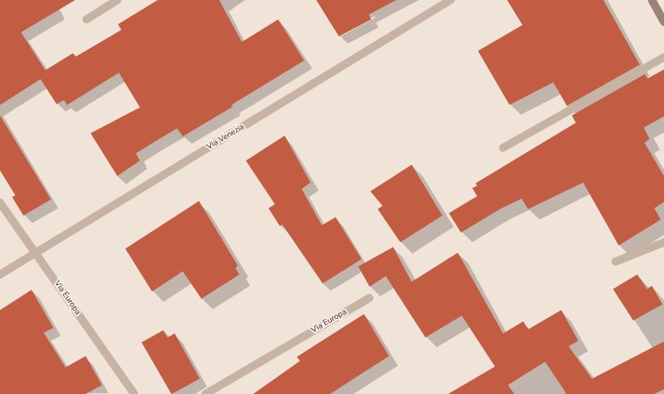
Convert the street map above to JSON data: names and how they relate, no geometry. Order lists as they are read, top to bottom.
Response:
{
  "streets": {
    "street": ["Via Venezia", "Via Europa"]
  },
  "crossings": [
    ["Via Venezia", "Via Europa"]
  ]
}
